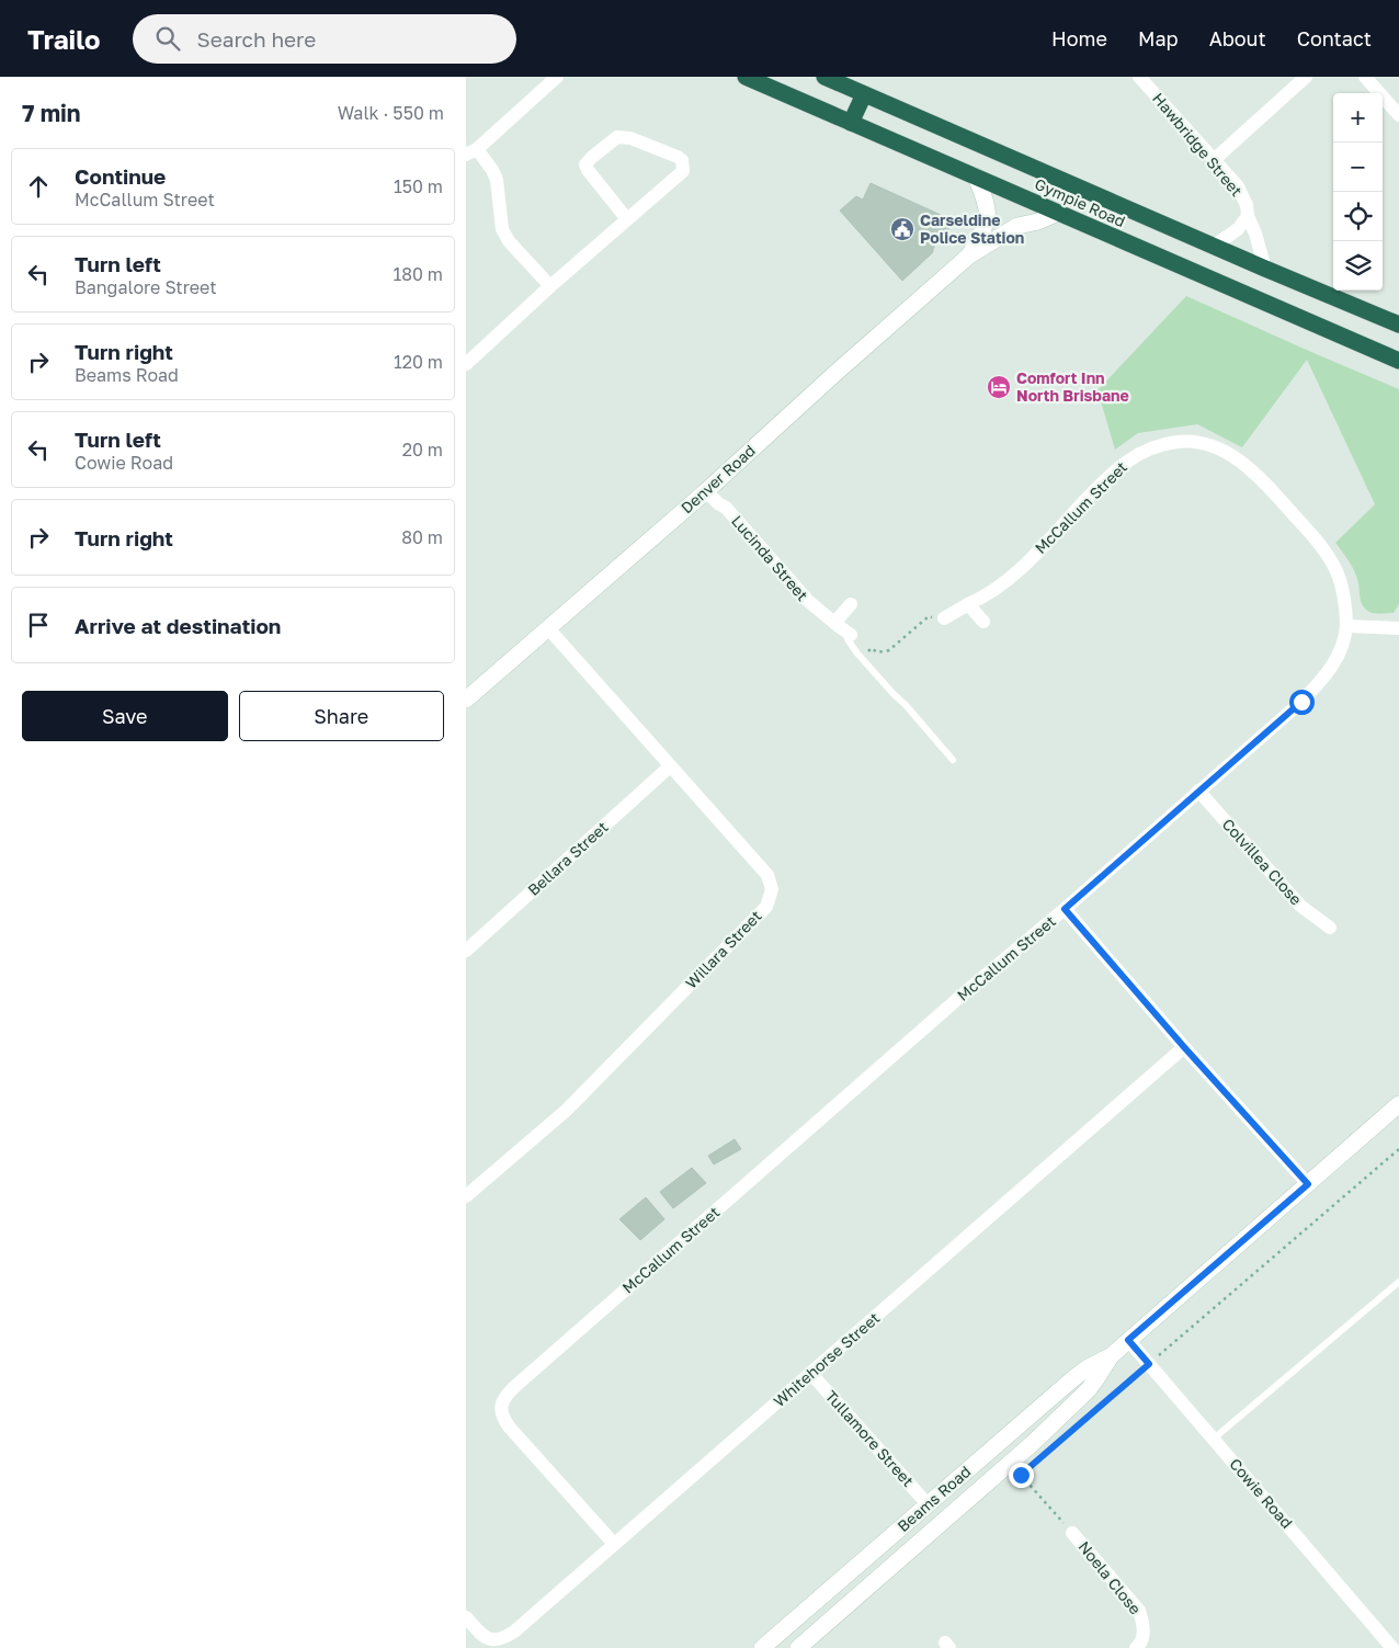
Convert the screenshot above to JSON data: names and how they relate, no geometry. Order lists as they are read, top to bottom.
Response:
{
  "streets": {
    "highway": ["Gympie Road"],
    "main road": ["Denver Road", "Beams Road"],
    "street": [
      "Hawbridge Street",
      "McCallum Street",
      "Lucinda Street",
      "Bellara Street",
      "Colvillea Close",
      "Willara Street",
      "Whitehorse Street",
      "Tullamore Street",
      "Cowie Road",
      "Noela Close"
    ]
  },
  "crossings": [
    ["Hawbridge Street", "Gympie Road"],
    ["Gympie Road", "Denver Road"],
    ["Denver Road", "Lucinda Street"],
    ["Denver Road", "Willara Street"],
    ["McCallum Street", "Colvillea Close"],
    ["McCallum Street", "Whitehorse Street"],
    ["Bellara Street", "Willara Street"],
    ["Whitehorse Street", "Tullamore Street"],
    ["Tullamore Street", "Beams Road"],
    ["Cowie Road", "Beams Road"]
  ],
  "places": {
    "public building": ["Carseldine Police Station"],
    "hotel": ["Comfort Inn North Brisbane"]
  },
  "page": {
    "header": "Trailo",
    "search": "Search here",
    "nav": [
      "Home",
      "Map",
      "About",
      "Contact"
    ],
    "heading": ["7 min", "Walk · 550 m"],
    "map_buttons": ["+", "−"],
    "list": [
      ["Continue", "McCallum Street", "150 m"],
      ["Turn left", "Bangalore Street", "180 m"],
      ["Turn right", "Beams Road", "120 m"],
      ["Turn left", "Cowie Road", "20 m"],
      ["Turn right", "80 m"],
      "Arrive at destination"
    ],
    "buttons": ["Save", "Share"]
  }
}
